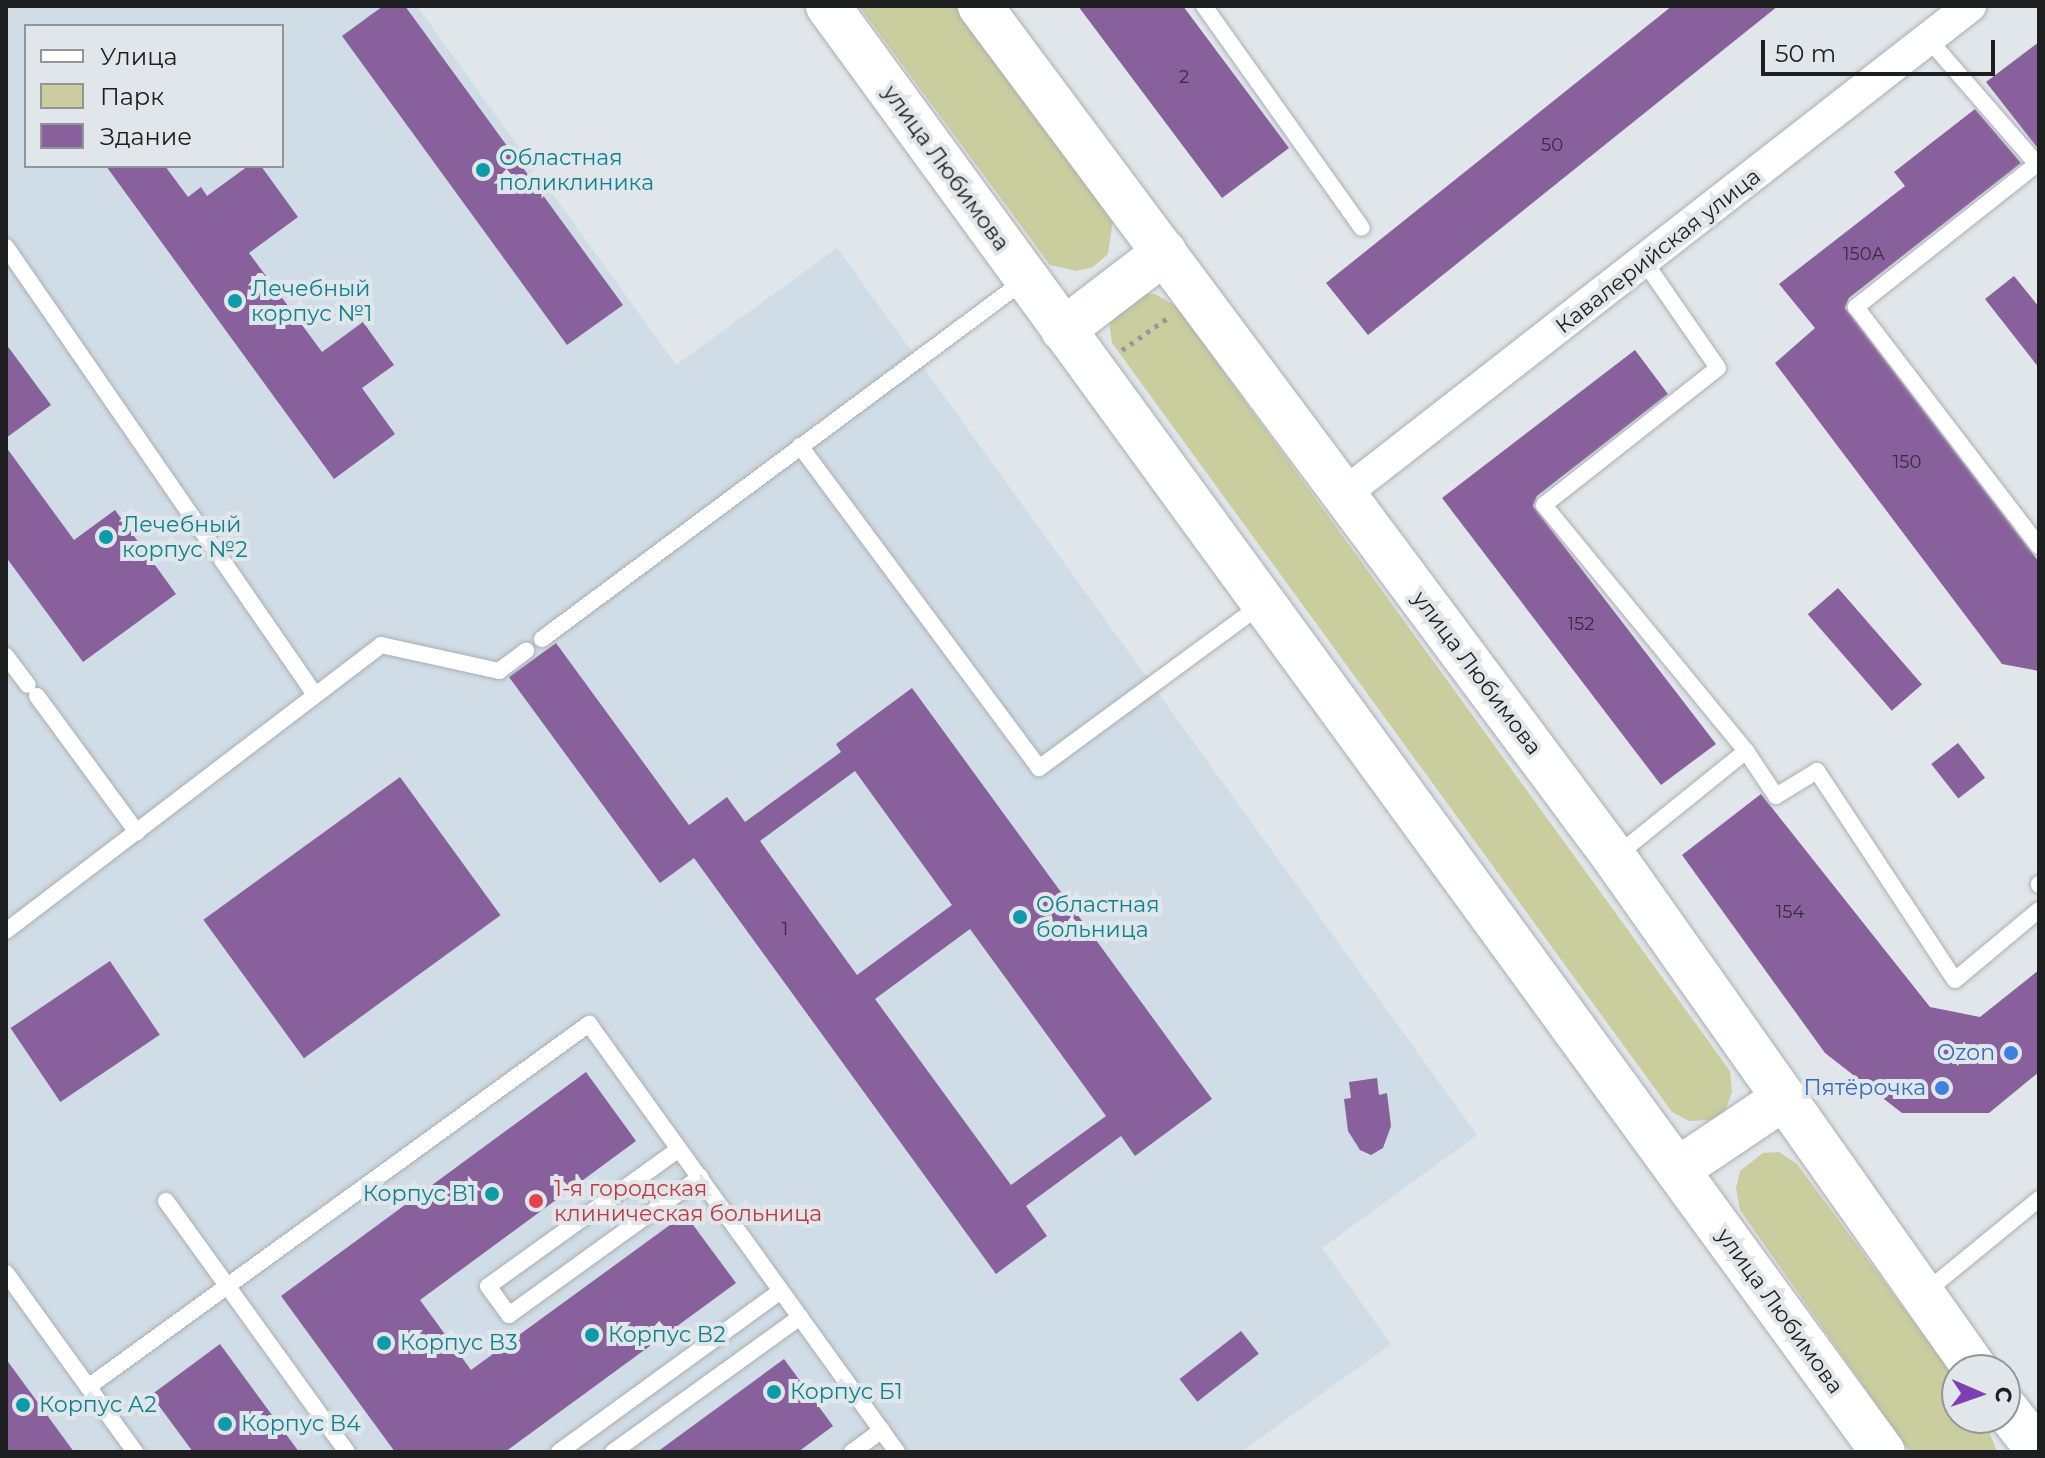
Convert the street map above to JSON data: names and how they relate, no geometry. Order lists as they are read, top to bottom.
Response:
{
  "streets": {
    "main road": ["улица Любимова"],
    "street": ["Кавалерийская улица"]
  },
  "crossings": [
    ["улица Любимова", "Кавалерийская улица"]
  ],
  "places": [
    "Областная поликлиника",
    "Лечебный корпус №1",
    "Лечебный корпус №2",
    "Областная больница",
    "Ozon",
    "Пятёрочка",
    "Корпус В1",
    "1-я городская клиническая больница",
    "Корпус В2",
    "Корпус В3",
    "Корпус Б1",
    "Корпус А2",
    "Корпус В4"
  ],
  "house_numbers": [
    "2",
    "50",
    "150А",
    "150",
    "152",
    "154",
    "1"
  ],
  "legend": ["Улица", "Парк", "Здание"],
  "scale_bar": "50 m",
  "north": "right"
}
